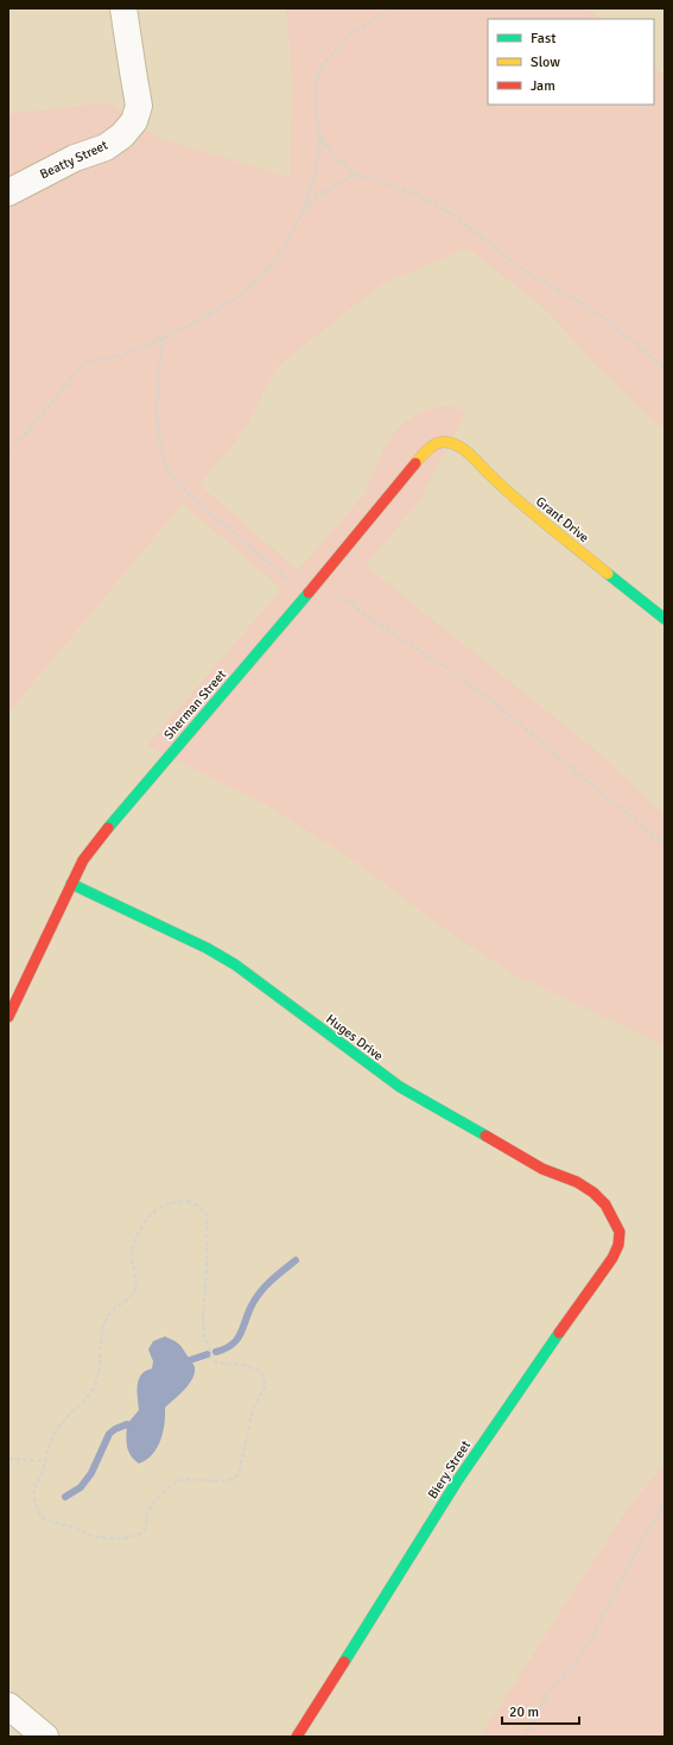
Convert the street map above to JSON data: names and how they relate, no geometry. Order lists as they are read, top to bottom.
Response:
{
  "streets": {
    "street": [
      "Beatty Street",
      "Grant Drive",
      "Sherman Street",
      "Huges Drive",
      "Biery Street"
    ]
  },
  "crossings": [
    ["Grant Drive", "Sherman Street"],
    ["Sherman Street", "Huges Drive"],
    ["Huges Drive", "Biery Street"]
  ],
  "legend": ["Fast", "Slow", "Jam"],
  "scale_bar": "20 m"
}
